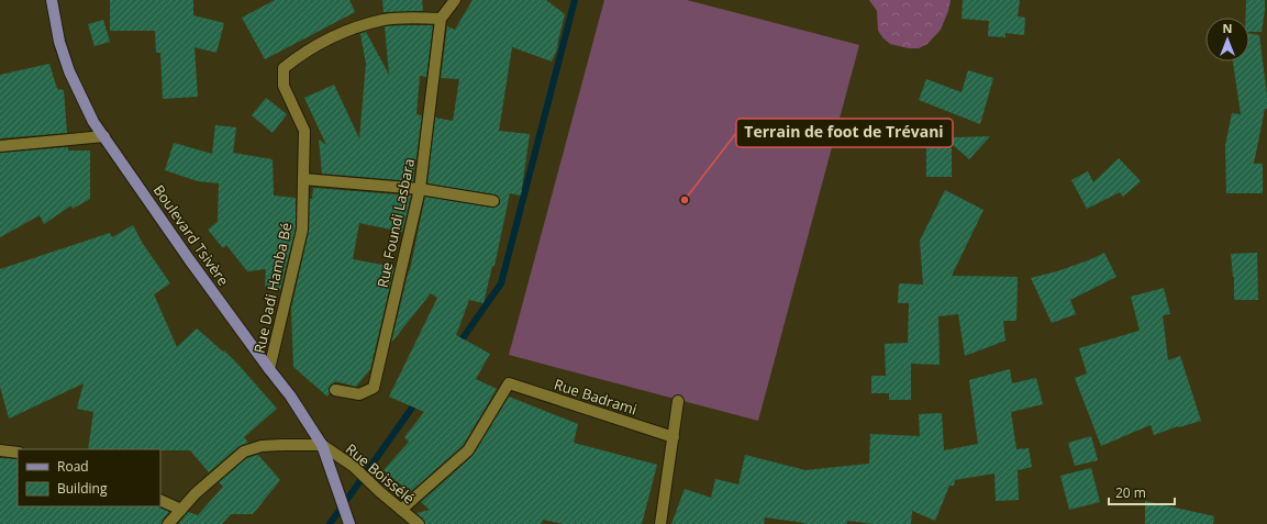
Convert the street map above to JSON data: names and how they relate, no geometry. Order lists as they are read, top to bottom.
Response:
{
  "streets": {
    "main road": ["Boulevard Tsivère"],
    "street": [
      "Rue Foundi Lasbara",
      "Rue Dadi Hamba Bé",
      "Rue Badrami",
      "Rue Boissélé"
    ]
  },
  "crossings": [
    ["Rue Foundi Lasbara", "Rue Dadi Hamba Bé"],
    ["Boulevard Tsivère", "Rue Dadi Hamba Bé"],
    ["Boulevard Tsivère", "Rue Boissélé"],
    ["Rue Badrami", "Rue Boissélé"]
  ],
  "places": ["Terrain de foot de Trévani"],
  "legend": ["Road", "Building"],
  "scale_bar": "20 m",
  "north": "top"
}
